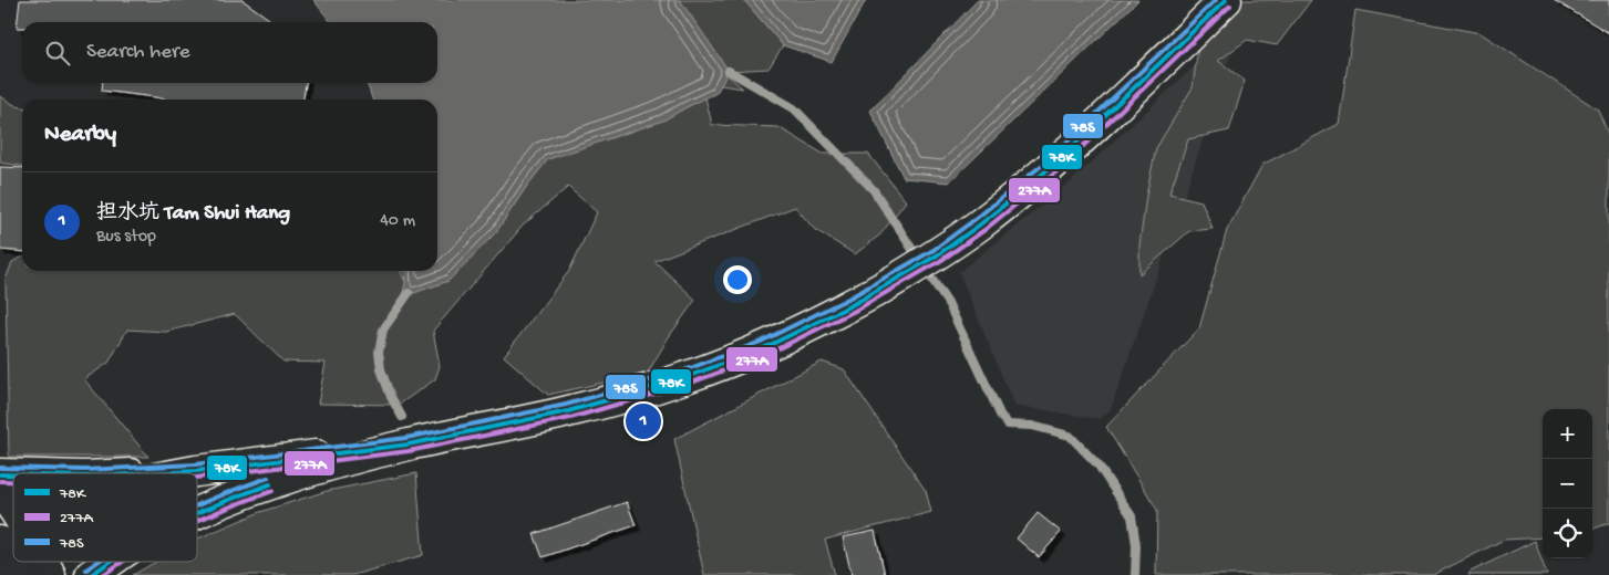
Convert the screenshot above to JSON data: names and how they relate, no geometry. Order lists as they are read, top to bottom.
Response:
{
  "lines": ["transit line 78K", "transit line 78S", "transit line 277A"],
  "legend": ["78K", "277A", "78S"],
  "page": {
    "search": "Search here",
    "heading": "Nearby",
    "list": [
      {
        "mark": "1",
        "name": "担水坑 Tam Shui Hang",
        "note": "Bus stop",
        "value": "40 m"
      }
    ],
    "pins": "1",
    "map_buttons": ["+", "−"]
  }
}
